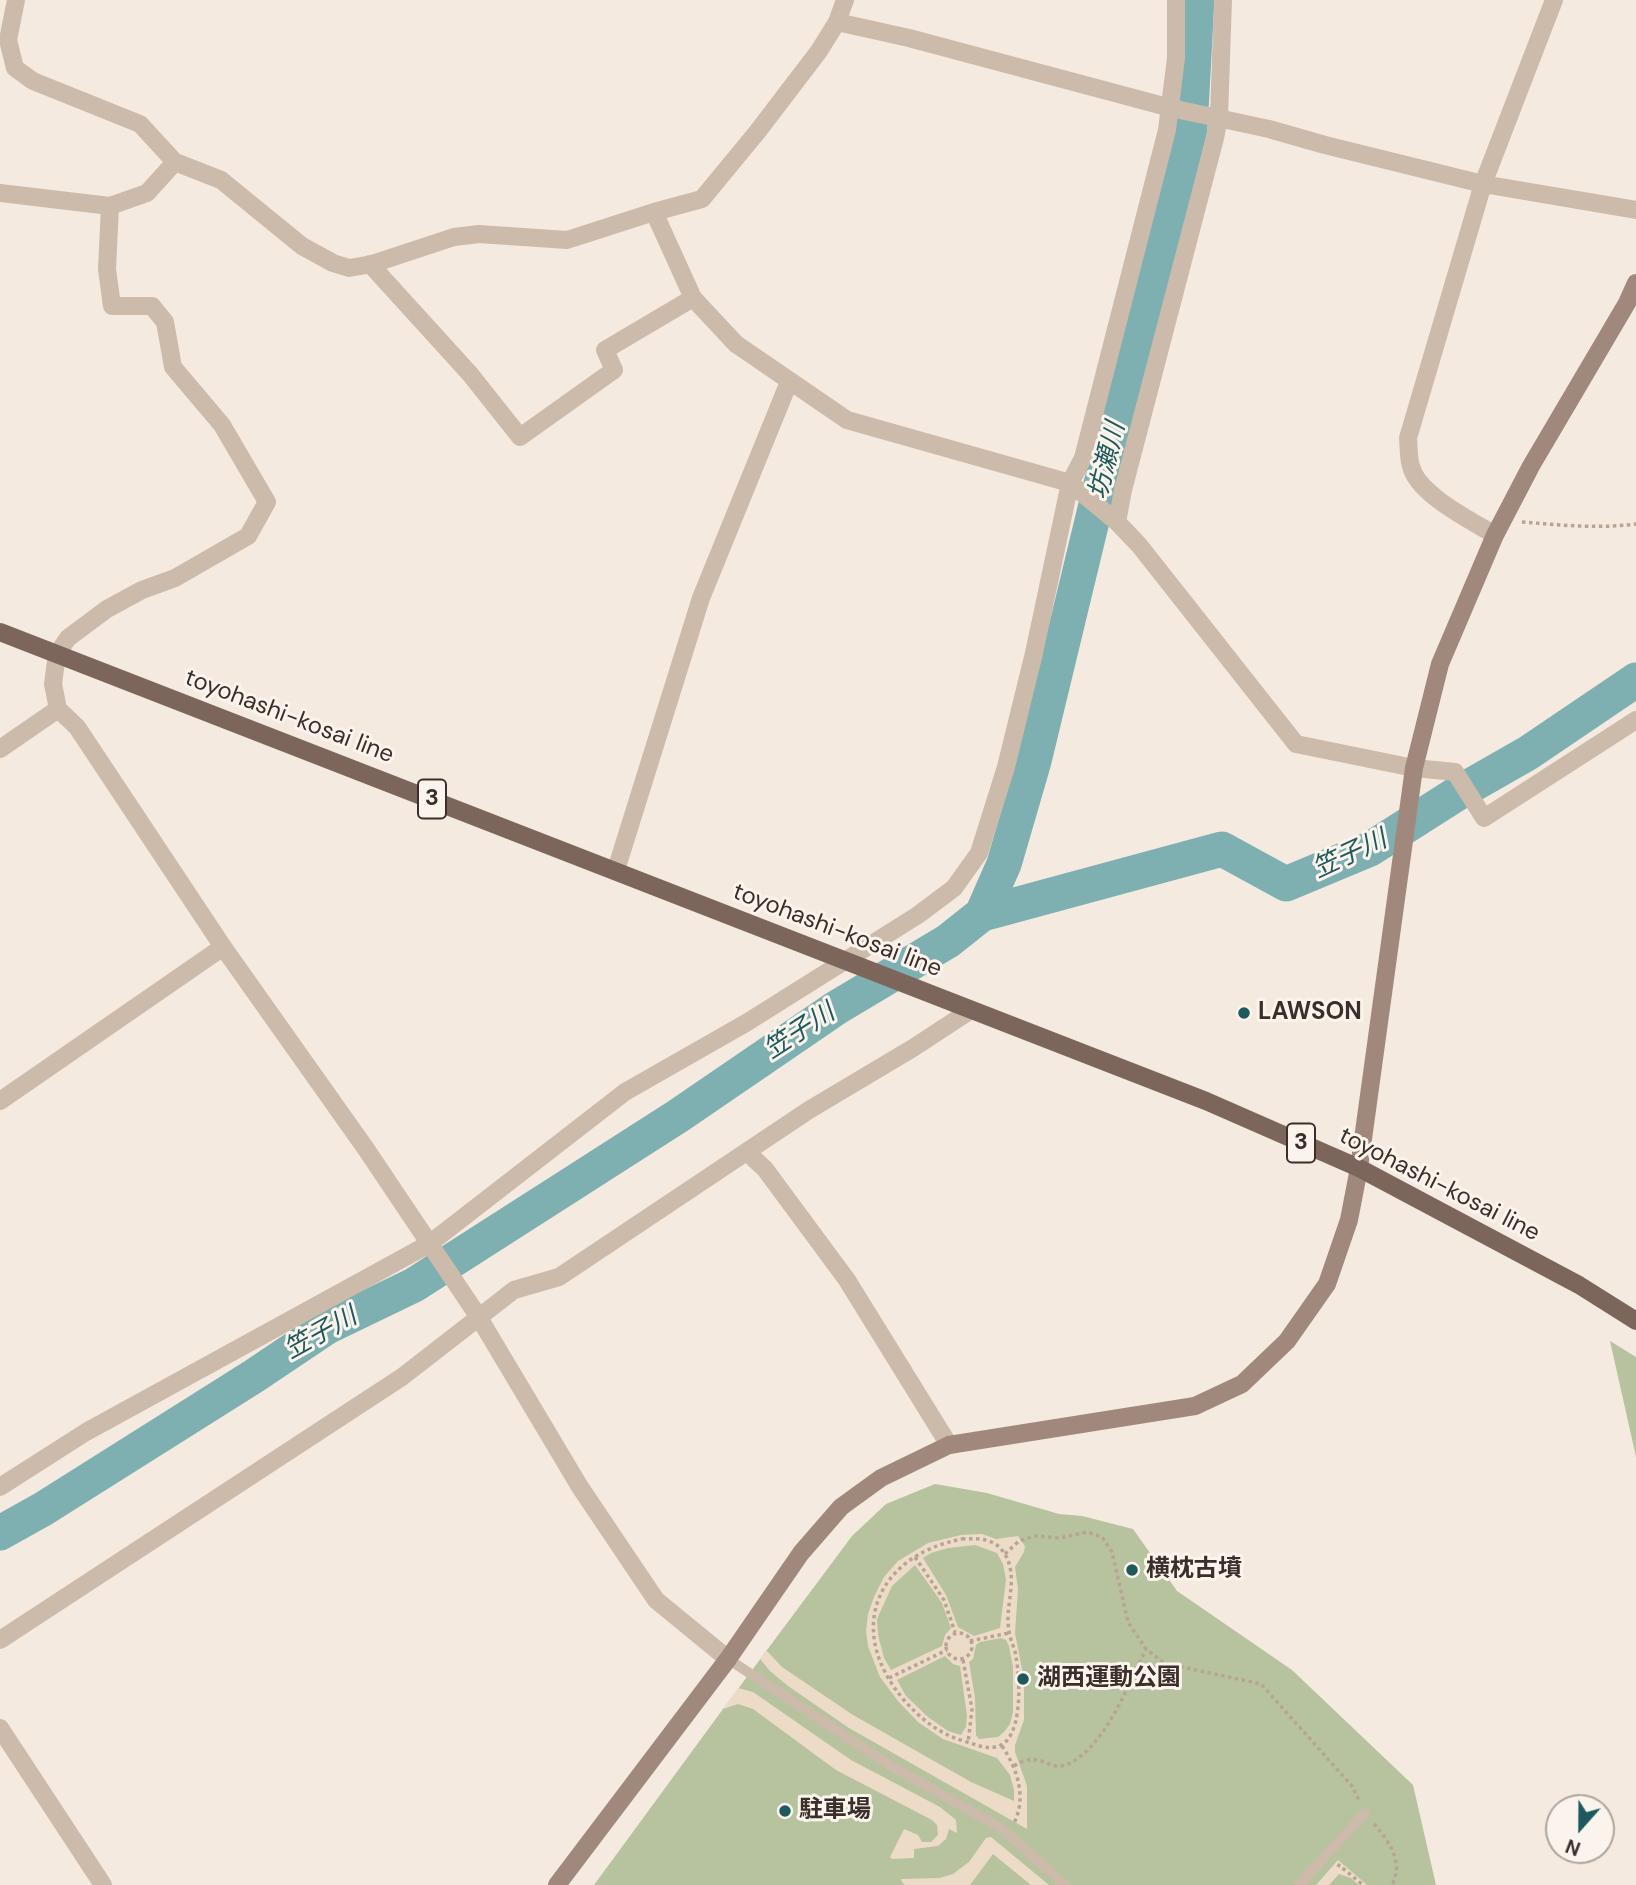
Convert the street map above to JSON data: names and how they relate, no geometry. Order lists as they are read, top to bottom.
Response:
{
  "streets": {
    "main road": ["toyohashi-kosai line", "3"]
  },
  "water": ["坊瀬川", "笠子川"],
  "places": [
    "LAWSON",
    "横枕古墳",
    "湖西運動公園",
    "駐車場"
  ],
  "north": "bottom"
}
